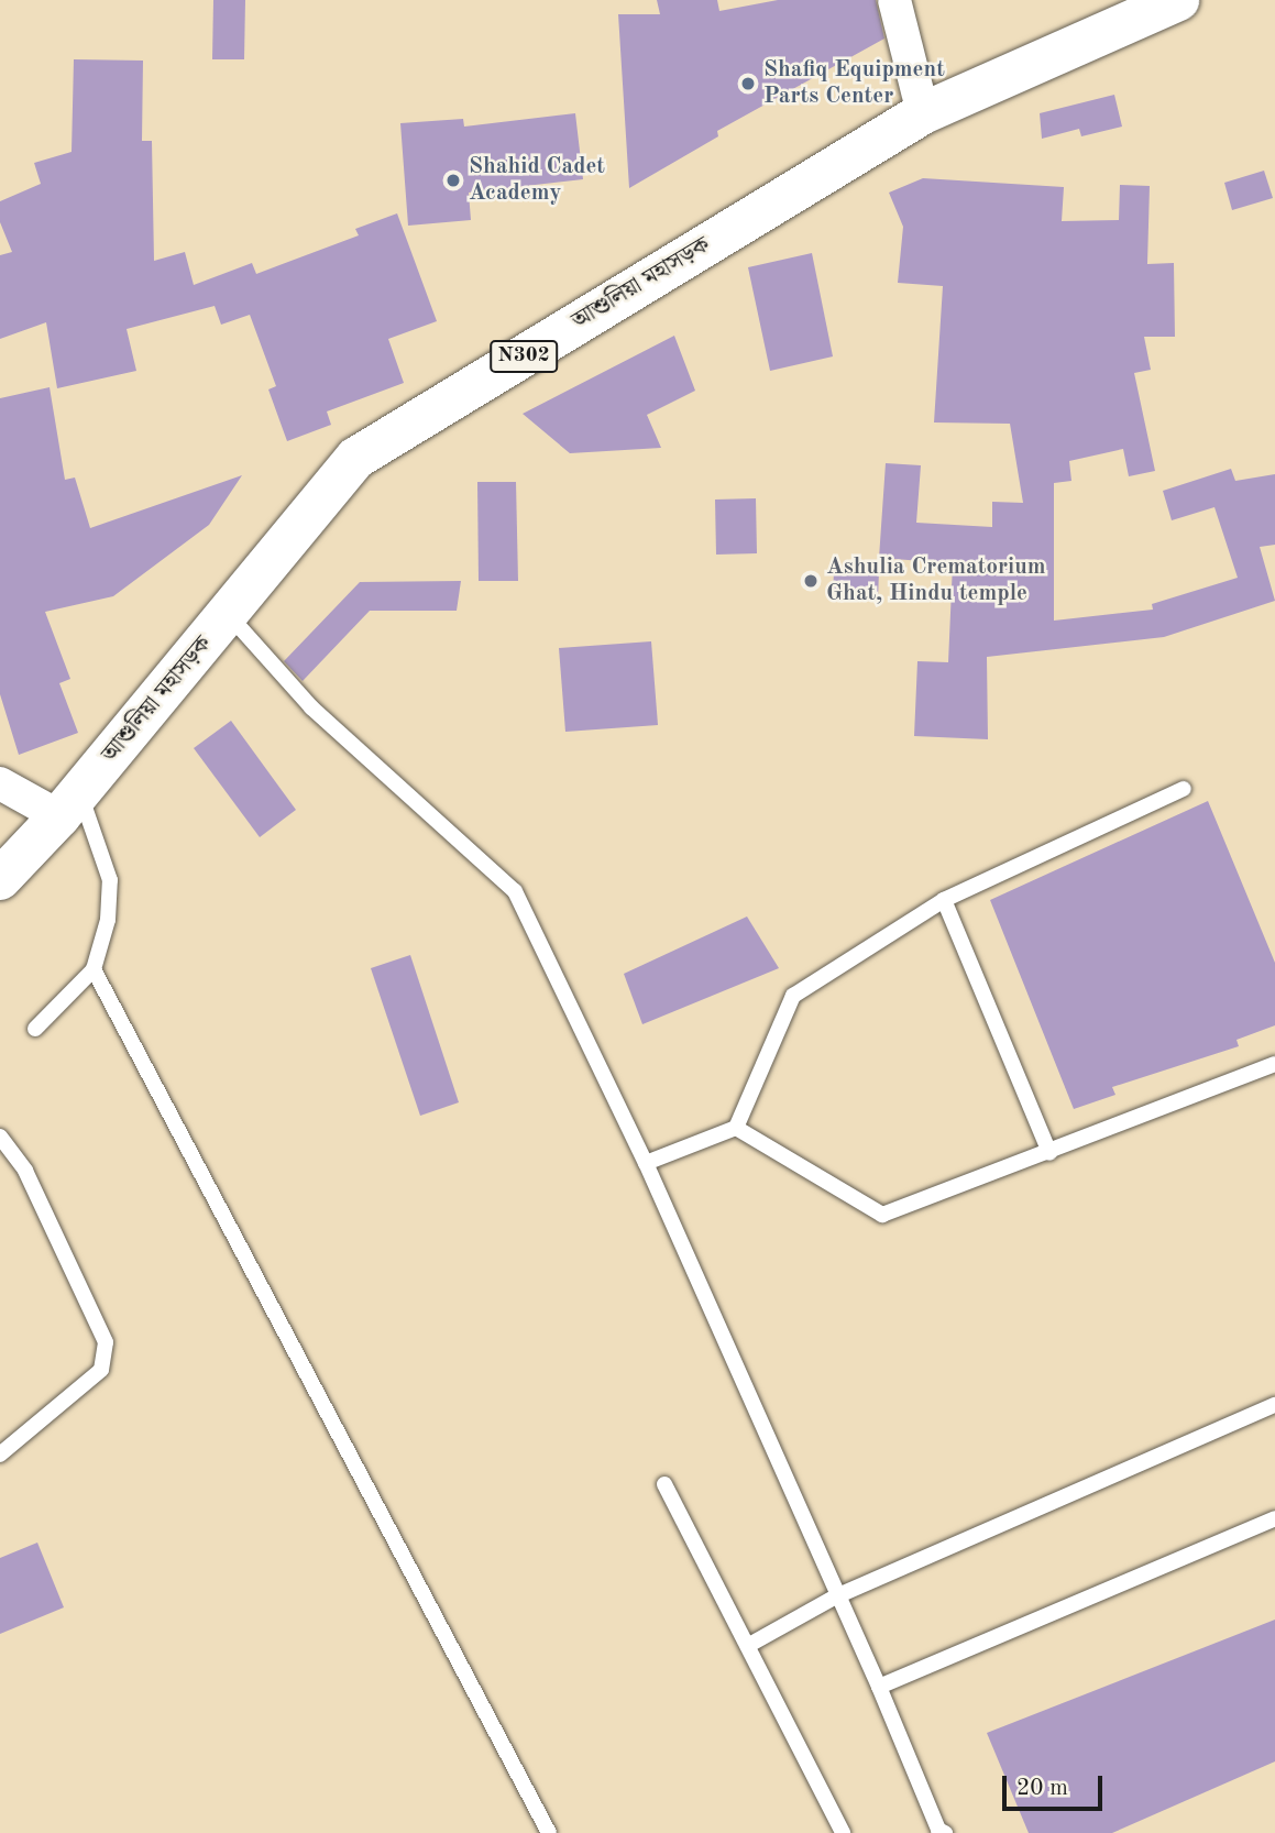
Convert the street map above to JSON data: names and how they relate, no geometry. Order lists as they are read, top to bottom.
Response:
{
  "streets": {
    "highway": ["আশুলিয়া মহাসড়ক", "N302"]
  },
  "places": ["Shafiq Equipment Parts Center", "Shahid Cadet Academy", "Ashulia Crematorium Ghat, Hindu temple"],
  "scale_bar": "20 m"
}
